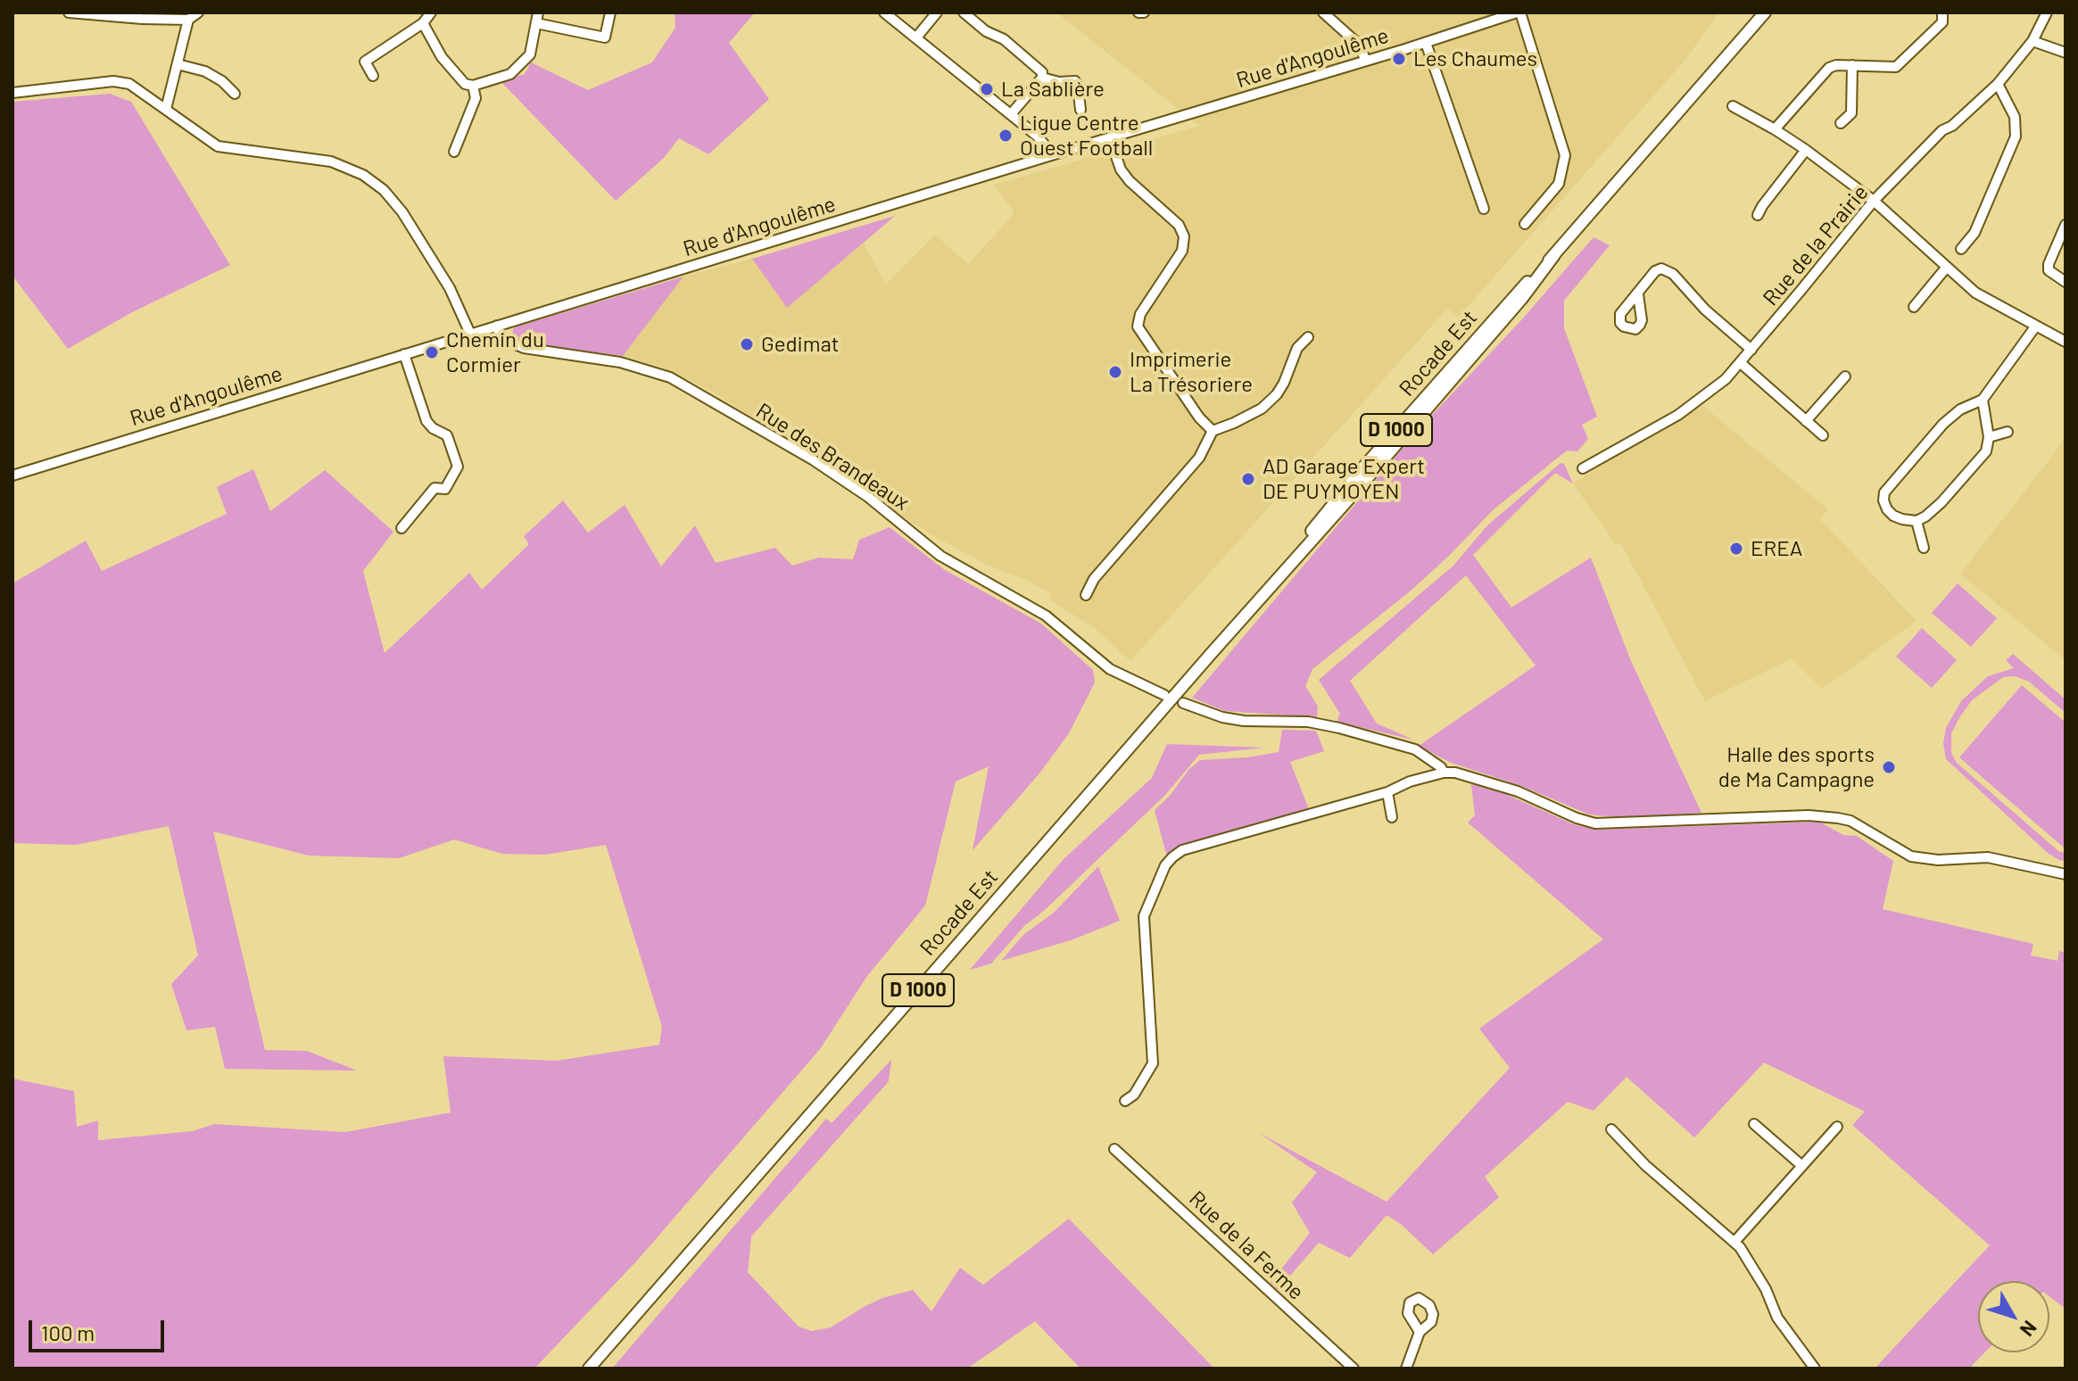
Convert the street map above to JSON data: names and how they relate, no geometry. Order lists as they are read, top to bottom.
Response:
{
  "streets": {
    "main road": ["Rocade Est", "D 1000"],
    "street": [
      "Rue d'Angoulême",
      "Rue de la Prairie",
      "Rue des Brandeaux",
      "Rue de la Ferme"
    ]
  },
  "crossings": [
    ["Rue d'Angoulême", "Rue des Brandeaux"]
  ],
  "places": [
    "Les Chaumes",
    "La Sablière",
    "Ligue Centre Ouest Football",
    "Gedimat",
    "Chemin du Cormier",
    "Imprimerie La Trésoriere",
    "AD Garage Expert DE PUYMOYEN",
    "EREA",
    "Halle des sports de Ma Campagne"
  ],
  "scale_bar": "100 m",
  "north": "bottom right"
}
